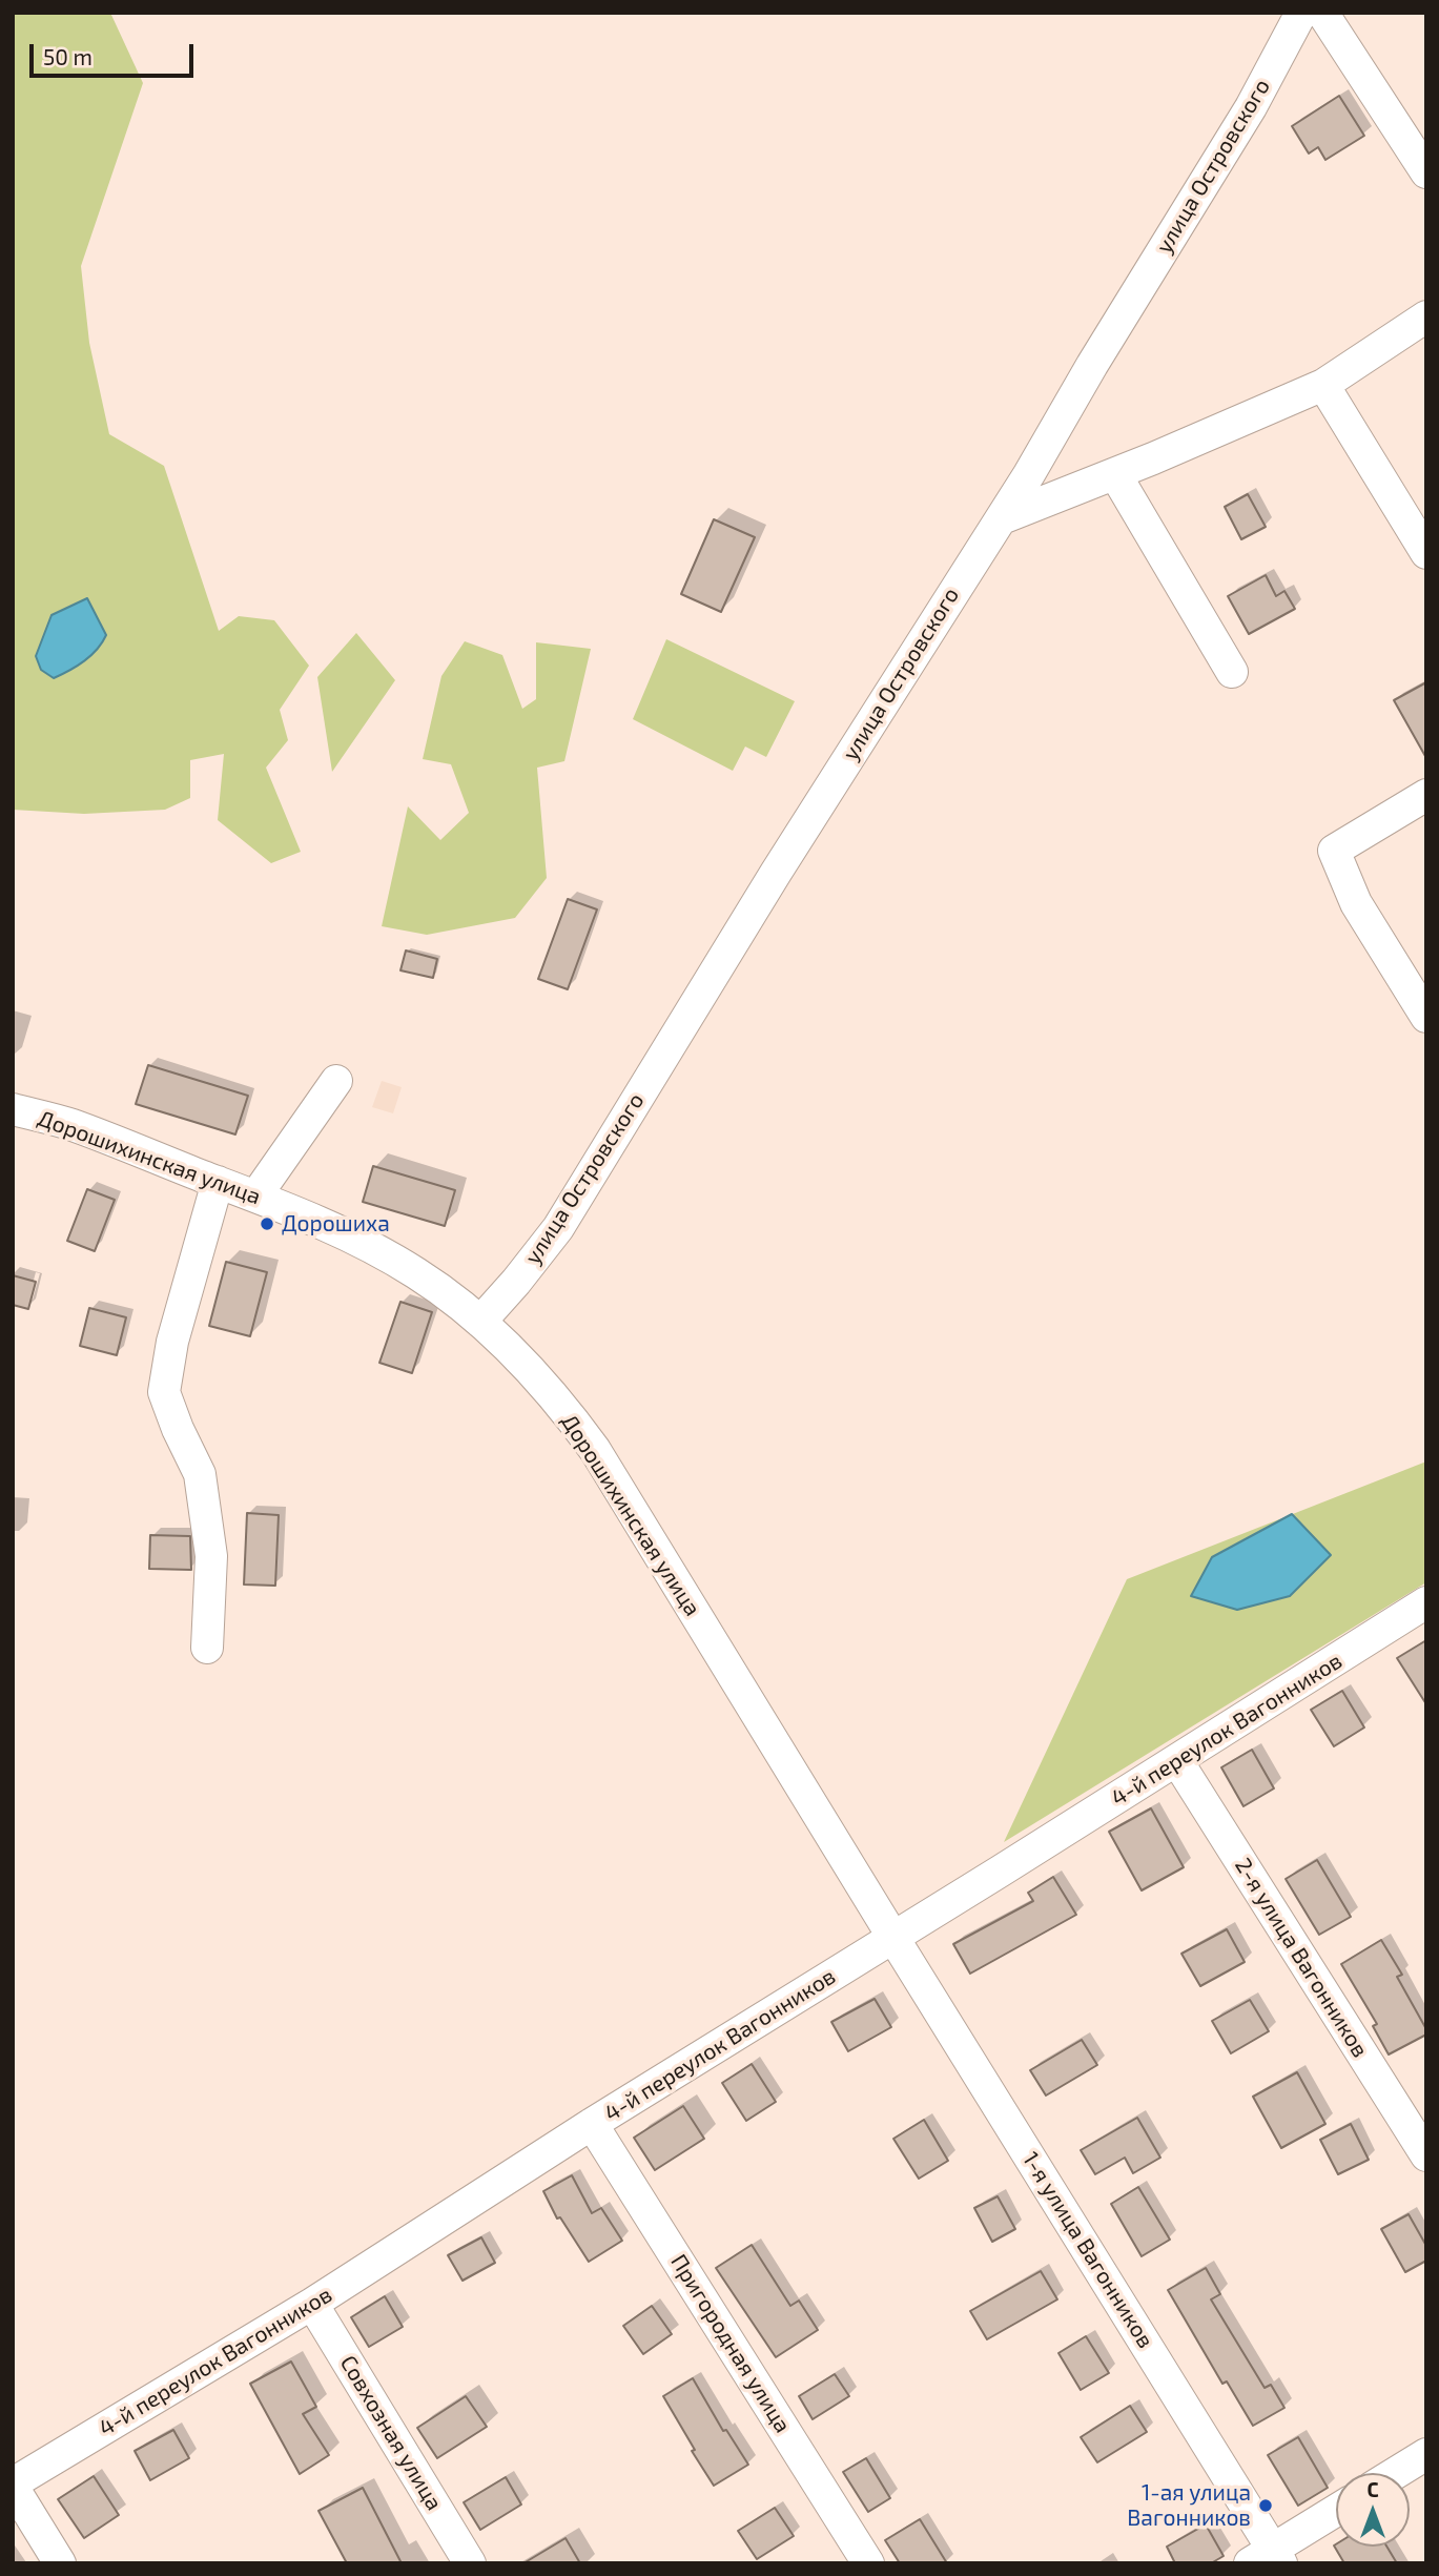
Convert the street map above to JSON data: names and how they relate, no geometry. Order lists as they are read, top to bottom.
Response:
{
  "streets": {
    "street": [
      "улица Островского",
      "Дорошихинская улица",
      "4-й переулок Вагонников",
      "2-я улица Вагонников",
      "1-я улица Вагонников",
      "Пригородная улица",
      "Совхозная улица"
    ]
  },
  "crossings": [
    ["улица Островского", "Дорошихинская улица"],
    ["Дорошихинская улица", "4-й переулок Вагонников"],
    ["Дорошихинская улица", "1-я улица Вагонников"],
    ["4-й переулок Вагонников", "2-я улица Вагонников"],
    ["4-й переулок Вагонников", "1-я улица Вагонников"],
    ["4-й переулок Вагонников", "Пригородная улица"],
    ["4-й переулок Вагонников", "Совхозная улица"]
  ],
  "places": ["Дорошиха", "1-ая улица Вагонников"],
  "scale_bar": "50 m",
  "north": "top"
}
